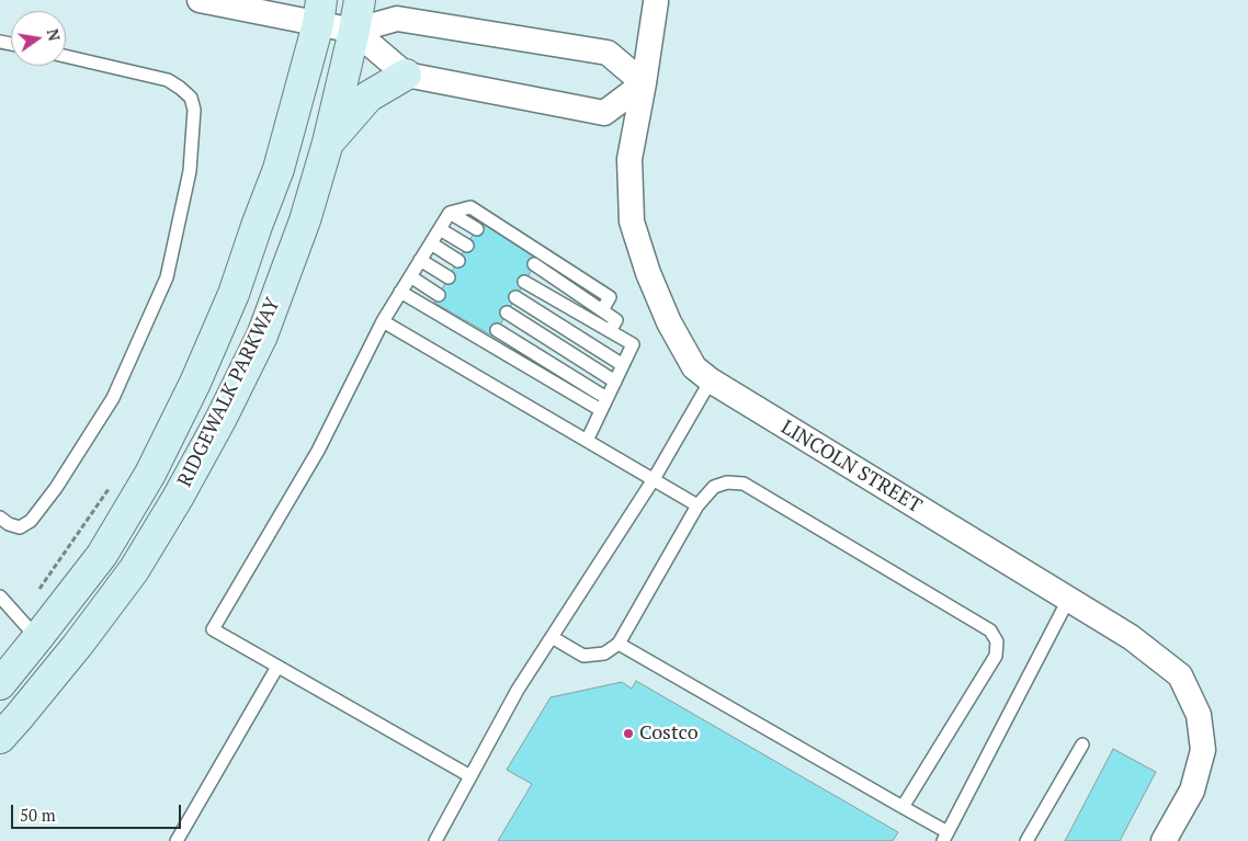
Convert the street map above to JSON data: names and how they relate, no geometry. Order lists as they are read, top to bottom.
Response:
{
  "streets": {
    "main road": ["RIDGEWALK PARKWAY"],
    "street": ["LINCOLN STREET"]
  },
  "places": ["Costco"],
  "scale_bar": "50 m",
  "north": "right"
}
